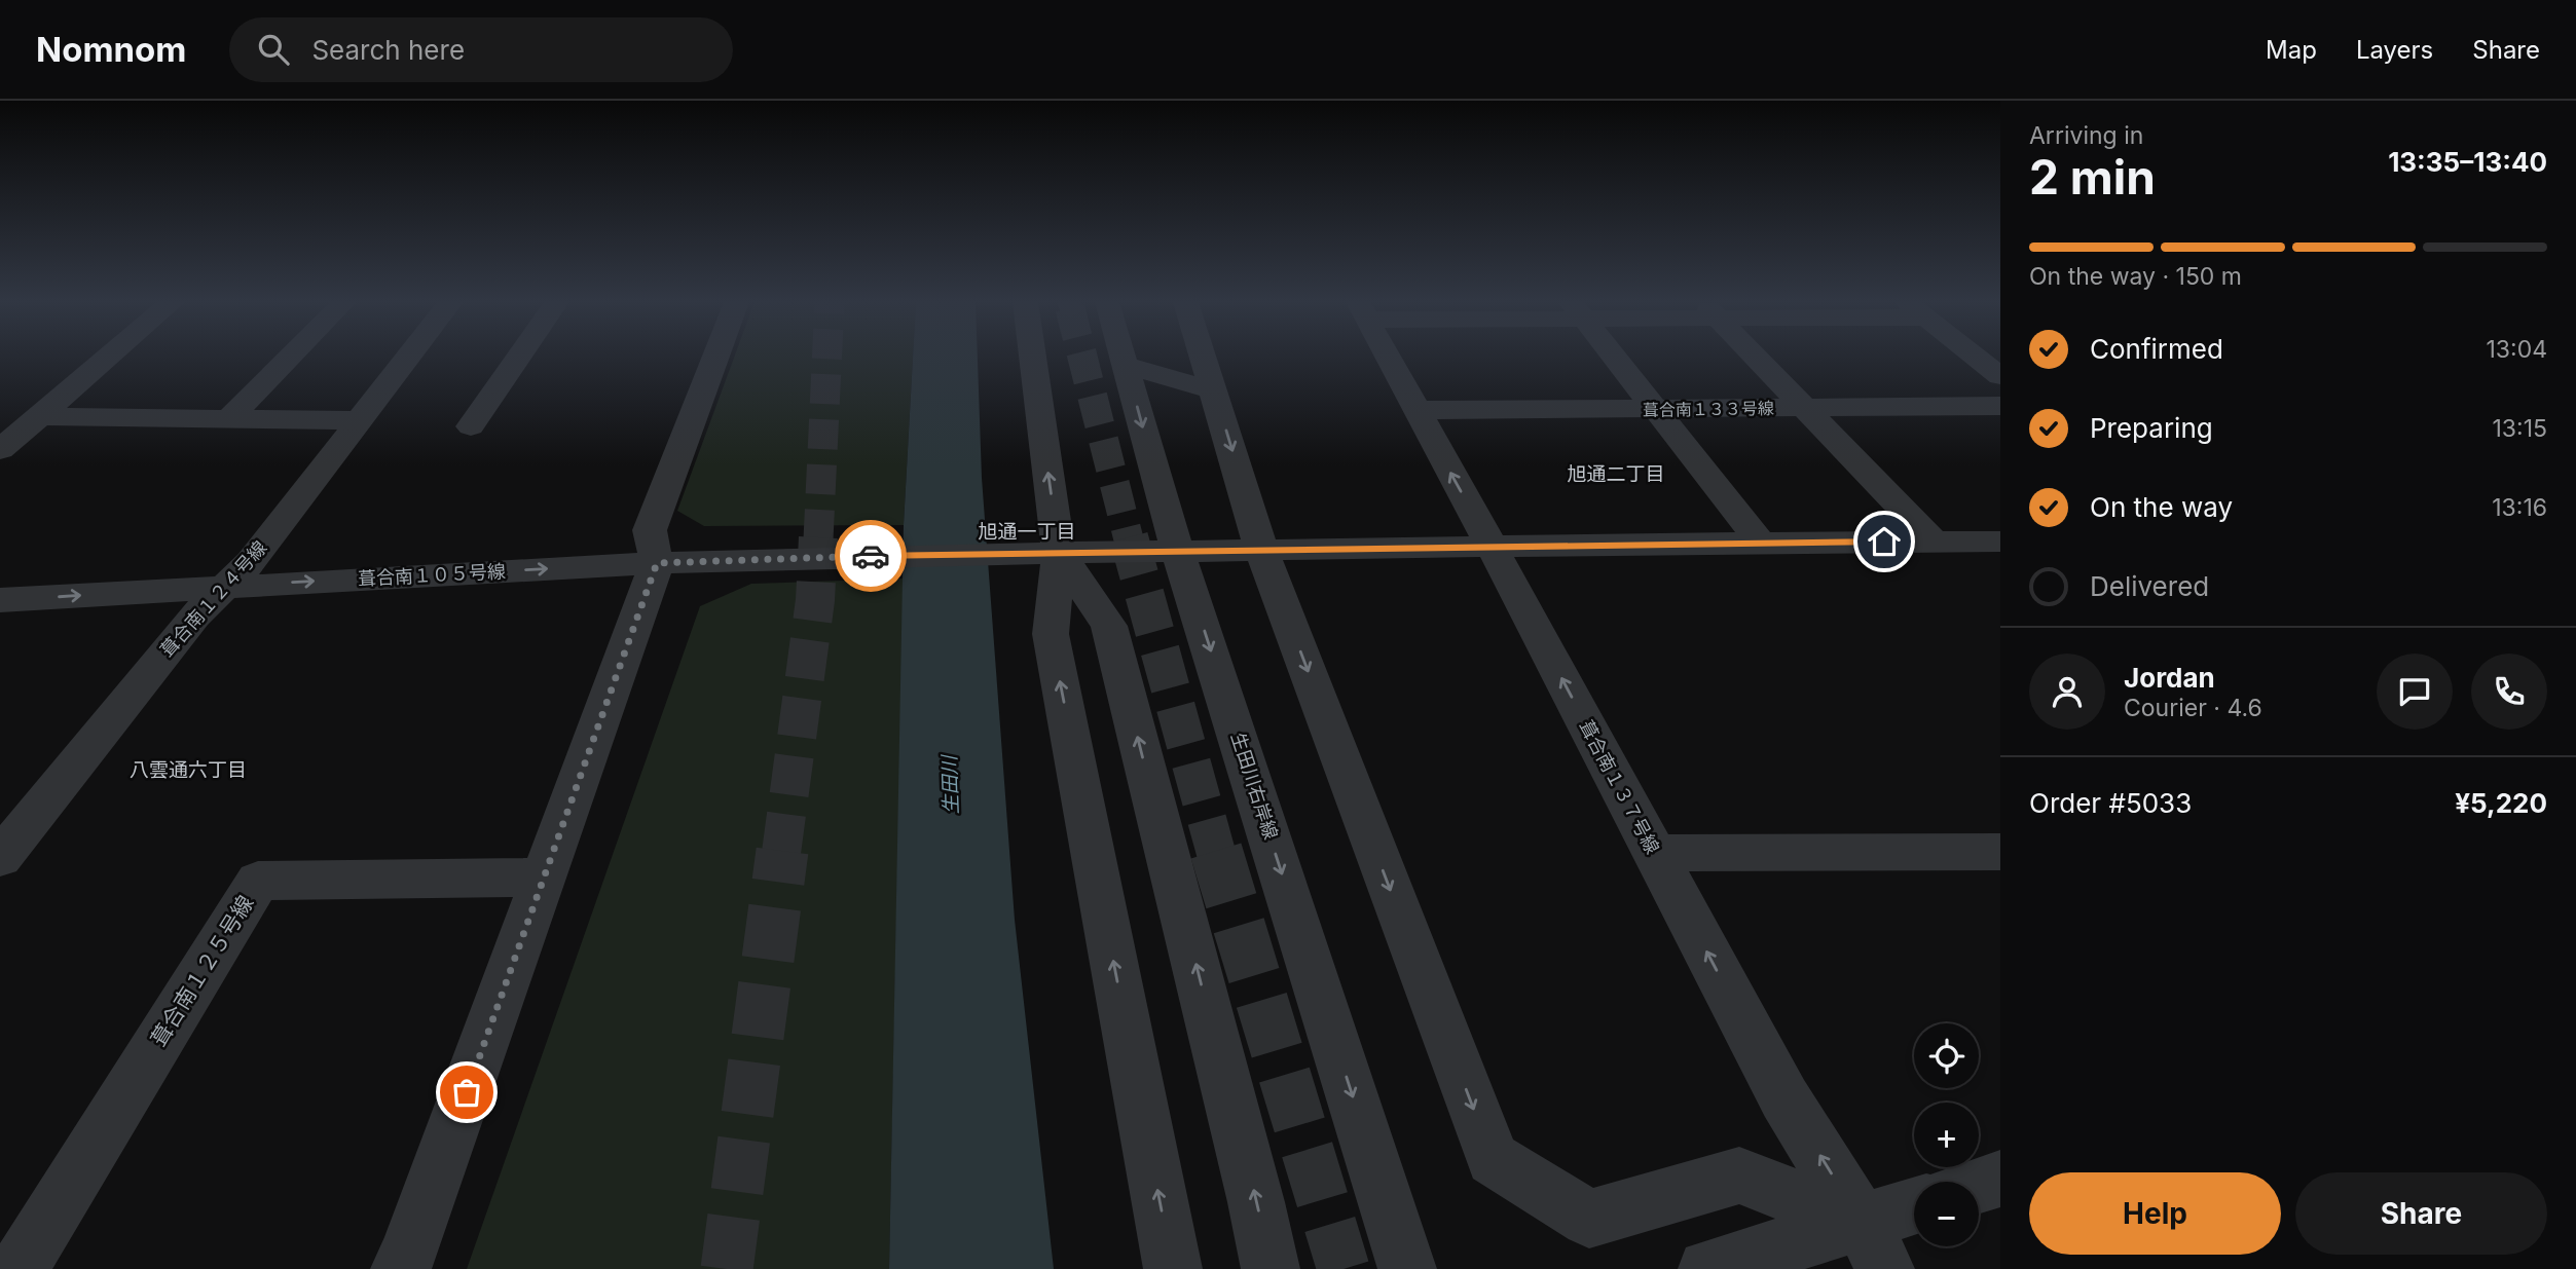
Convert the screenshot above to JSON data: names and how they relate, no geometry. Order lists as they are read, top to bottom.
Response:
{
  "streets": {
    "street": [
      "葺合南１３３号線",
      "葺合南１０５号線",
      "葺合南１２４号線",
      "生田川右岸線",
      "葺合南１３７号線",
      "葺合南１２５号線"
    ]
  },
  "crossings": [
    ["葺合南１３３号線", "葺合南１３７号線"],
    ["葺合南１０５号線", "葺合南１２４号線"],
    ["葺合南１０５号線", "生田川右岸線"],
    ["葺合南１０５号線", "葺合南１３７号線"]
  ],
  "districts": ["旭通二丁目", "旭通一丁目", "八雲通六丁目"],
  "water": ["生田川"],
  "page": {
    "header": "Nomnom",
    "search": "Search here",
    "nav": ["Map", "Layers", "Share"],
    "heading": ["2 min", "Arriving in", "13:35–13:40"],
    "panel": [
      "Jordan",
      "Courier · 4.6",
      "Order #5033",
      "¥5,220"
    ],
    "bar": "On the way · 150 m",
    "list": [
      ["Confirmed", "13:04"],
      ["Preparing", "13:15"],
      ["On the way", "13:16"],
      "Delivered"
    ],
    "map_buttons": ["+", "−"],
    "buttons": ["Help", "Share"]
  }
}
